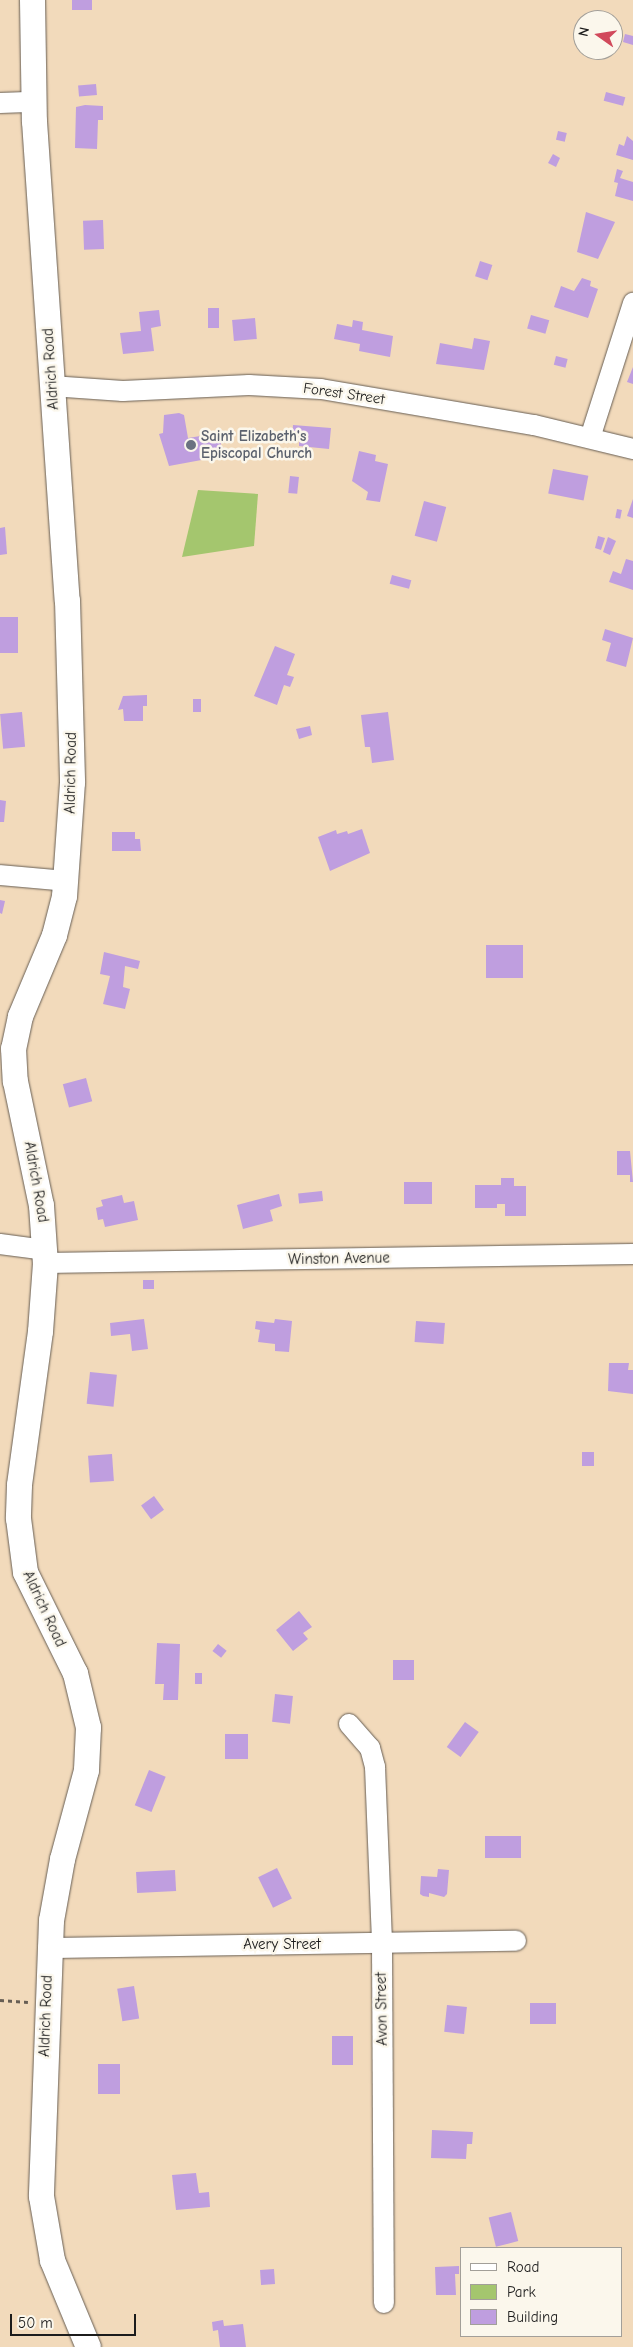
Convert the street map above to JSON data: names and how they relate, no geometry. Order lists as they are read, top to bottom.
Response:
{
  "streets": {
    "street": [
      "Aldrich Road",
      "Forest Street",
      "Winston Avenue",
      "Avery Street",
      "Avon Street"
    ]
  },
  "crossings": [
    ["Aldrich Road", "Forest Street"],
    ["Aldrich Road", "Winston Avenue"],
    ["Aldrich Road", "Avery Street"],
    ["Avery Street", "Avon Street"]
  ],
  "places": ["Saint Elizabeth's Episcopal Church"],
  "legend": ["Road", "Park", "Building"],
  "scale_bar": "50 m",
  "north": "left"
}
